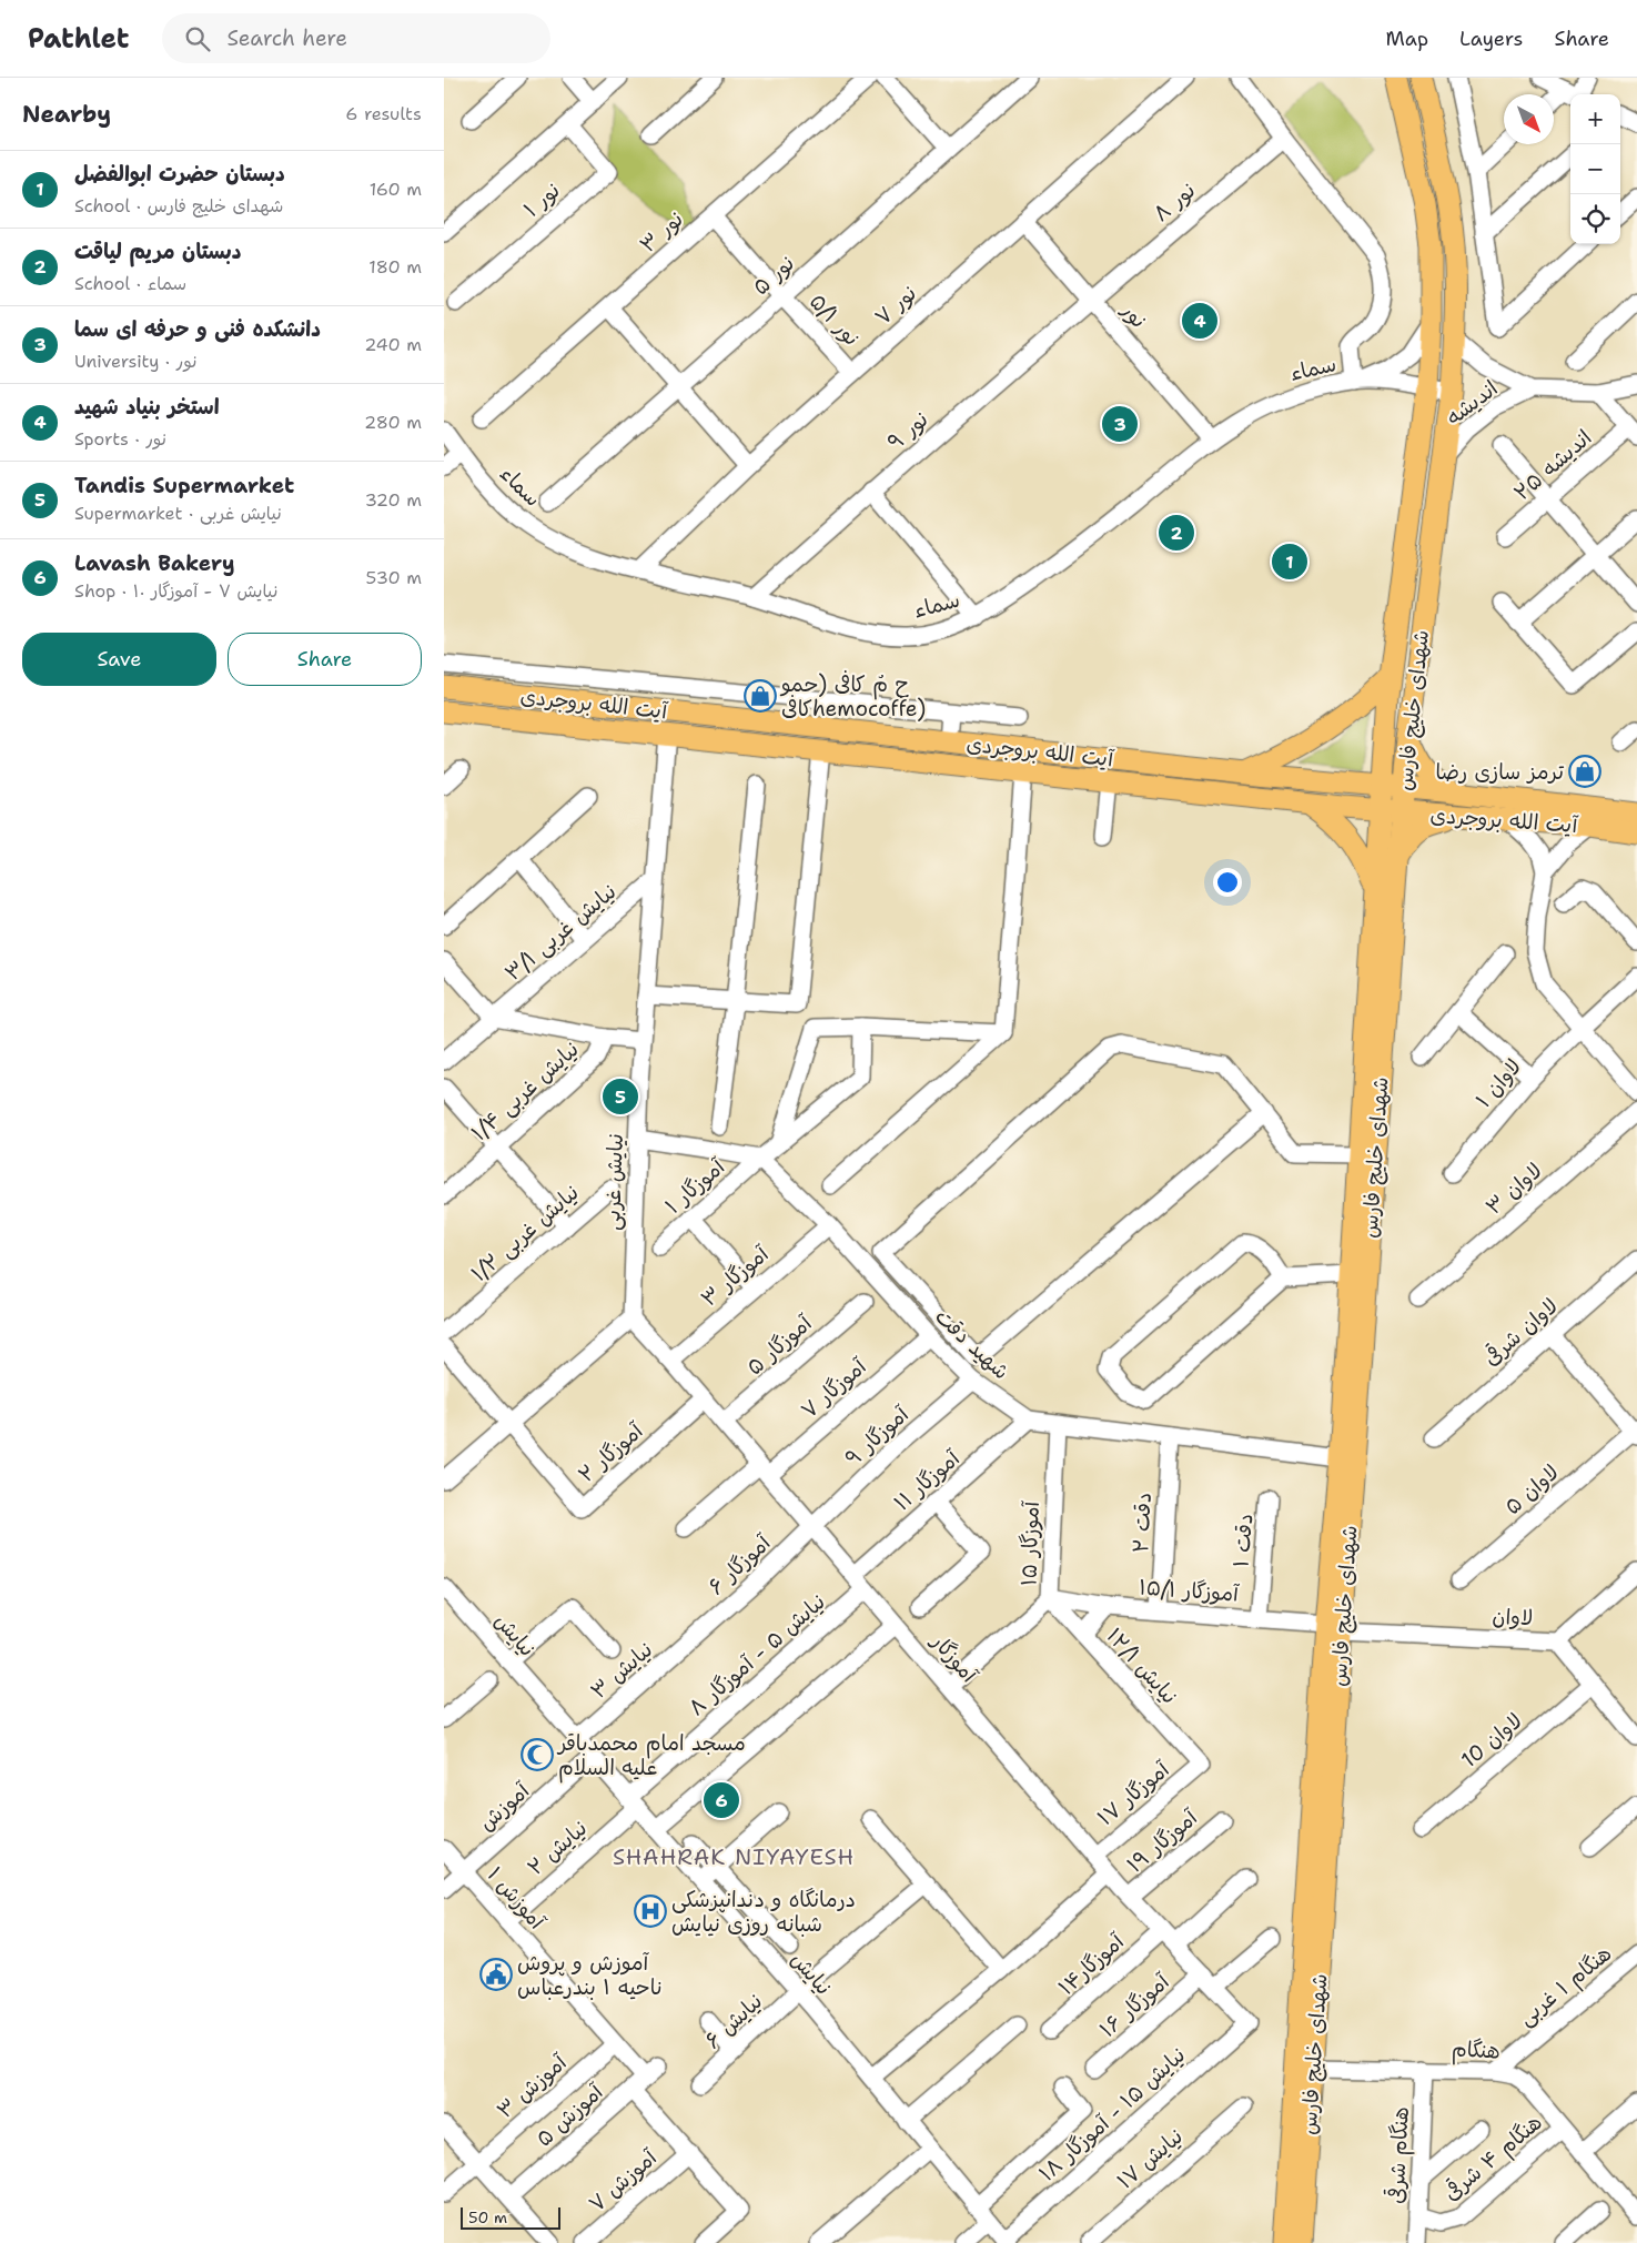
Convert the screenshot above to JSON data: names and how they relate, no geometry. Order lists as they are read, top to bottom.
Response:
{
  "streets": {
    "main road": ["آیت الله بروجردی", "شهدای خلیج فارس"],
    "street": [
      "نور ۱",
      "نور ۸",
      "نور ۳",
      "نور ۵",
      "نور ۷",
      "نور",
      "نور ۵/۱",
      "سماء",
      "اندیشه",
      "نور ۹",
      "اندیشه ۲۵",
      "نیایش غربی ۳/۱",
      "لاوان ۱",
      "نیایش غربی ۱/۴",
      "نیایش غربی",
      "آموزگار ۱",
      "لاوان ۳",
      "نیایش غربی ۱/۲",
      "آموزگار ۳",
      "لاوان شرقی",
      "شهید دقت",
      "آموزگار ۵",
      "آموزگار ۷",
      "آموزگار ۹",
      "آموزگار ۲",
      "آموزگار ۱۱",
      "لاوان ۵",
      "دقت ۲",
      "دقت ۱",
      "آموزگار ۱۵",
      "آموزگار ۶",
      "آموزگار ۱۵/۱",
      "لاوان",
      "نیایش",
      "نیایش ۵ - آموزگار ۸",
      "آموزگار",
      "نیایش ۱۲/۱",
      "نیایش ۳",
      "لاوان 10",
      "آموزگار ۱۷",
      "آموزش",
      "آموزگار ۱۹",
      "نیایش ۲",
      "آموزش ۱",
      "آموزگار۱۴",
      "هنگام ۱ غربی",
      "آموزگار ۱۶",
      "نیایش ۶",
      "هنگام",
      "آموزش ۳",
      "نیایش ۱۵ - آموزگار ۱۸",
      "آموزش ۵",
      "هنگام شرقی",
      "هنگام ۴ شرقی",
      "نیایش ۱۷",
      "آموزش ۷"
    ]
  },
  "crossings": [
    ["نور ۸", "نور"],
    ["نور ۸", "نور ۹"],
    ["نور ۳", "نور ۵/۱"],
    ["نور ۵", "نور ۵/۱"],
    ["نور ۷", "نور"],
    ["نور ۷", "نور ۵/۱"],
    ["نور ۷", "سماء"],
    ["نور", "سماء"],
    ["نور", "نور ۹"],
    ["سماء", "نور ۹"],
    ["سماء", "شهدای خلیج فارس"],
    ["اندیشه", "شهدای خلیج فارس"],
    ["آیت الله بروجردی", "شهدای خلیج فارس"],
    ["آیت الله بروجردی", "نیایش غربی"],
    ["شهدای خلیج فارس", "آموزگار ۱۵/۱"],
    ["شهدای خلیج فارس", "لاوان"],
    ["شهدای خلیج فارس", "هنگام"],
    ["نیایش غربی ۳/۱", "نیایش غربی"],
    ["نیایش غربی", "آموزگار"],
    ["آموزگار ۱", "شهید دقت"],
    ["آموزگار ۳", "شهید دقت"],
    ["آموزگار ۳", "آموزگار"],
    ["شهید دقت", "آموزگار ۷"],
    ["شهید دقت", "آموزگار ۹"],
    ["شهید دقت", "آموزگار ۱۱"],
    ["آموزگار ۵", "آموزگار"],
    ["آموزگار ۷", "آموزگار"],
    ["آموزگار ۹", "آموزگار ۶"],
    ["آموزگار ۹", "آموزگار"],
    ["آموزگار ۲", "آموزگار"],
    ["آموزگار ۱۱", "آموزگار"],
    ["دقت ۲", "آموزگار ۱۵/۱"],
    ["دقت ۱", "آموزگار ۱۵/۱"],
    ["آموزگار ۱۵", "آموزگار ۱۵/۱"],
    ["آموزگار ۱۵", "آموزگار"],
    ["آموزگار ۱۵", "نیایش ۱۲/۱"],
    ["آموزگار ۶", "آموزگار"],
    ["آموزگار ۶", "نیایش ۳"],
    ["آموزگار ۱۵/۱", "لاوان"],
    ["آموزگار ۱۵/۱", "نیایش ۱۲/۱"],
    ["لاوان", "لاوان 10"],
    ["نیایش", "نیایش ۵ - آموزگار ۸"],
    ["نیایش", "نیایش ۳"],
    ["نیایش", "آموزش"],
    ["نیایش", "نیایش ۲"],
    ["نیایش", "نیایش ۶"],
    ["نیایش", "نیایش ۱۵ - آموزگار ۱۸"],
    ["نیایش ۵ - آموزگار ۸", "آموزگار"],
    ["نیایش ۵ - آموزگار ۸", "نیایش ۲"],
    ["آموزگار", "آموزگار ۱۷"],
    ["آموزگار", "آموزگار ۱۹"],
    ["آموزگار", "آموزگار۱۴"],
    ["آموزگار", "آموزگار ۱۶"],
    ["آموزگار", "نیایش ۱۵ - آموزگار ۱۸"],
    ["نیایش ۱۲/۱", "آموزگار ۱۷"],
    ["آموزش", "آموزش ۱"],
    ["نیایش ۲", "آموزش ۱"],
    ["آموزش ۱", "آموزش ۳"],
    ["آموزش ۱", "آموزش ۵"],
    ["هنگام ۱ غربی", "هنگام"],
    ["هنگام", "هنگام شرقی"],
    ["هنگام", "هنگام ۴ شرقی"],
    ["هنگام شرقی", "هنگام ۴ شرقی"]
  ],
  "districts": ["SHAHRAK NIYAYESH"],
  "places": {
    "shop": ["حِ مُ کافی (حمو کافیhemocoffe)", "ترمز سازی رضا"],
    "mosque": ["مسجد امام محمدباقر علیه السلام"],
    "hospital": ["درمانگاه و دندانپزشکی شبانه روزی نیایش"],
    "public building": ["آموزش و پروش ناحیه ۱ بندرعباس"]
  },
  "scale_bar": "50 m",
  "north": "bottom right",
  "page": {
    "header": "Pathlet",
    "search": "Search here",
    "nav": ["Map", "Layers", "Share"],
    "heading": ["Nearby", "6 results"],
    "map_buttons": ["+", "−"],
    "list": [
      {
        "mark": "1",
        "name": "دبستان حضرت ابوالفضل",
        "note": "School · شهدای خلیج فارس",
        "value": "160 m"
      },
      {
        "mark": "2",
        "name": "دبستان مریم لیاقت",
        "note": "School · سماء",
        "value": "180 m"
      },
      {
        "mark": "3",
        "name": "دانشکده فنی و حرفه ای سما",
        "note": "University · نور",
        "value": "240 m"
      },
      {
        "mark": "4",
        "name": "استخر بنیاد شهید",
        "note": "Sports · نور",
        "value": "280 m"
      },
      {
        "mark": "5",
        "name": "Tandis Supermarket",
        "note": "Supermarket · نیایش غربی",
        "value": "320 m"
      },
      {
        "mark": "6",
        "name": "Lavash Bakery",
        "note": "Shop · نیایش ۷ - آموزگار ۱۰",
        "value": "530 m"
      }
    ],
    "pins": [
      "4",
      "3",
      "2",
      "1",
      "5",
      "6"
    ],
    "buttons": ["Save", "Share"],
    "scale": "50 m"
  }
}
